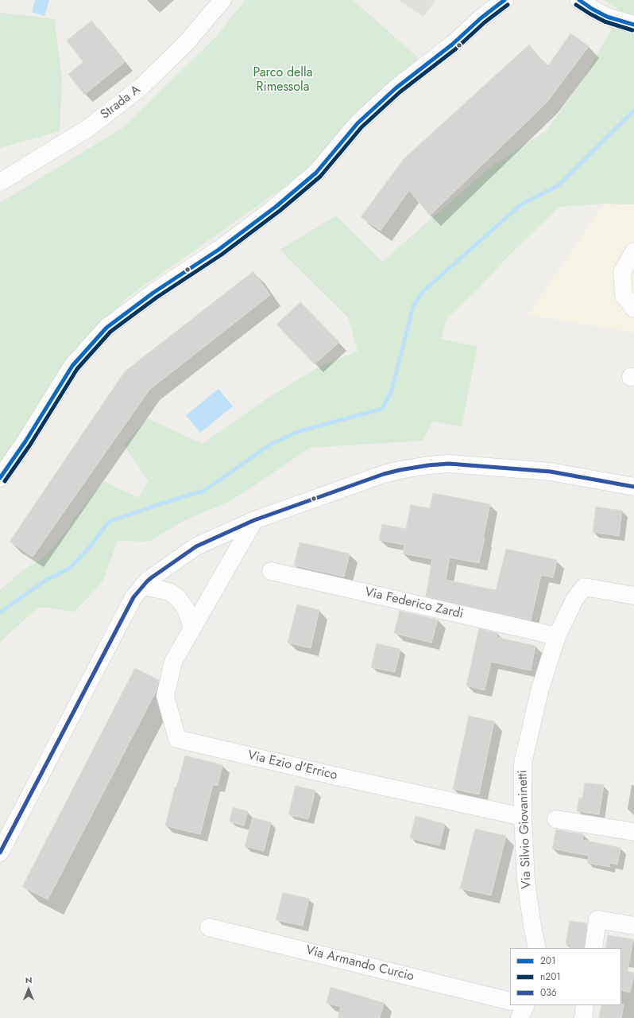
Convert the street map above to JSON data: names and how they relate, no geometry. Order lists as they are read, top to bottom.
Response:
{
  "streets": {
    "street": [
      "Strada A",
      "Via Federico Zardi",
      "Via Ezio d'Errico",
      "Via Silvio Giovaninetti",
      "Via Armando Curcio"
    ]
  },
  "crossings": [
    ["Via Federico Zardi", "Via Silvio Giovaninetti"],
    ["Via Ezio d'Errico", "Via Silvio Giovaninetti"]
  ],
  "parks": ["Parco della Rimessola"],
  "lines": ["transit line 201", "transit line n201", "transit line 036"],
  "legend": ["201", "n201", "036"],
  "north": "top"
}
